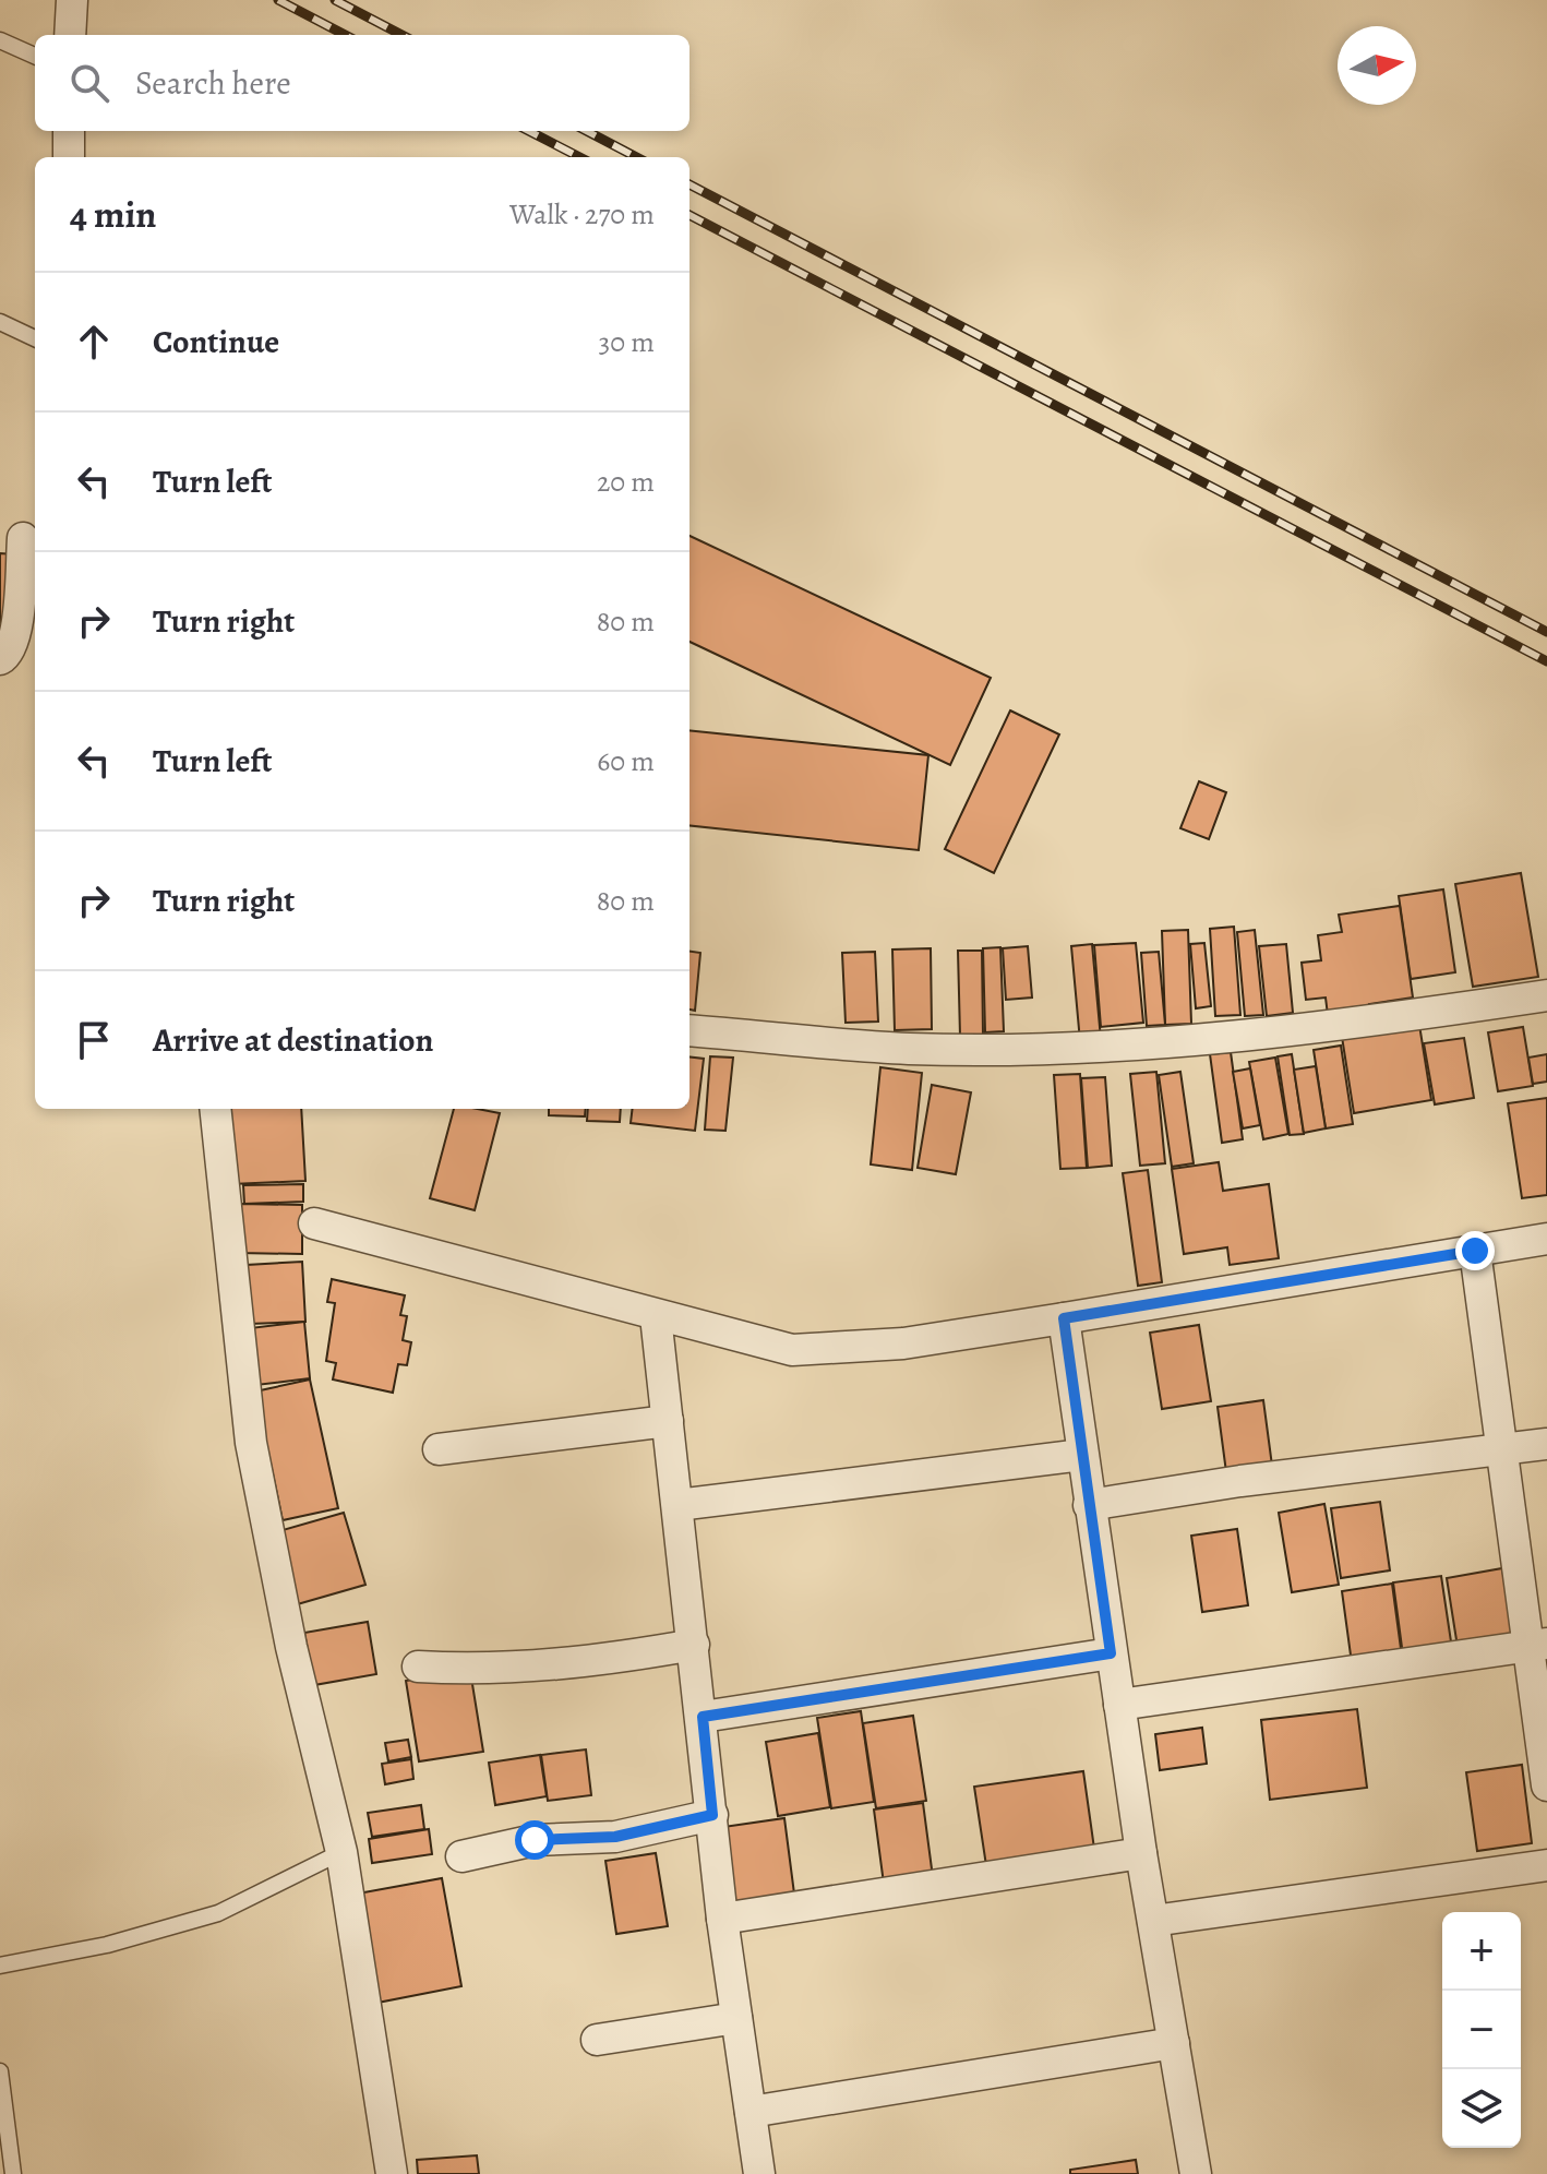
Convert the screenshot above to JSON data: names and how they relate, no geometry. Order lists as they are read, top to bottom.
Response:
{
  "north": "right",
  "page": {
    "search": "Search here",
    "heading": ["4 min", "Walk · 270 m"],
    "list": [
      ["Continue", "30 m"],
      ["Turn left", "20 m"],
      ["Turn right", "80 m"],
      ["Turn left", "60 m"],
      ["Turn right", "80 m"],
      "Arrive at destination"
    ],
    "map_buttons": ["+", "−"]
  }
}
